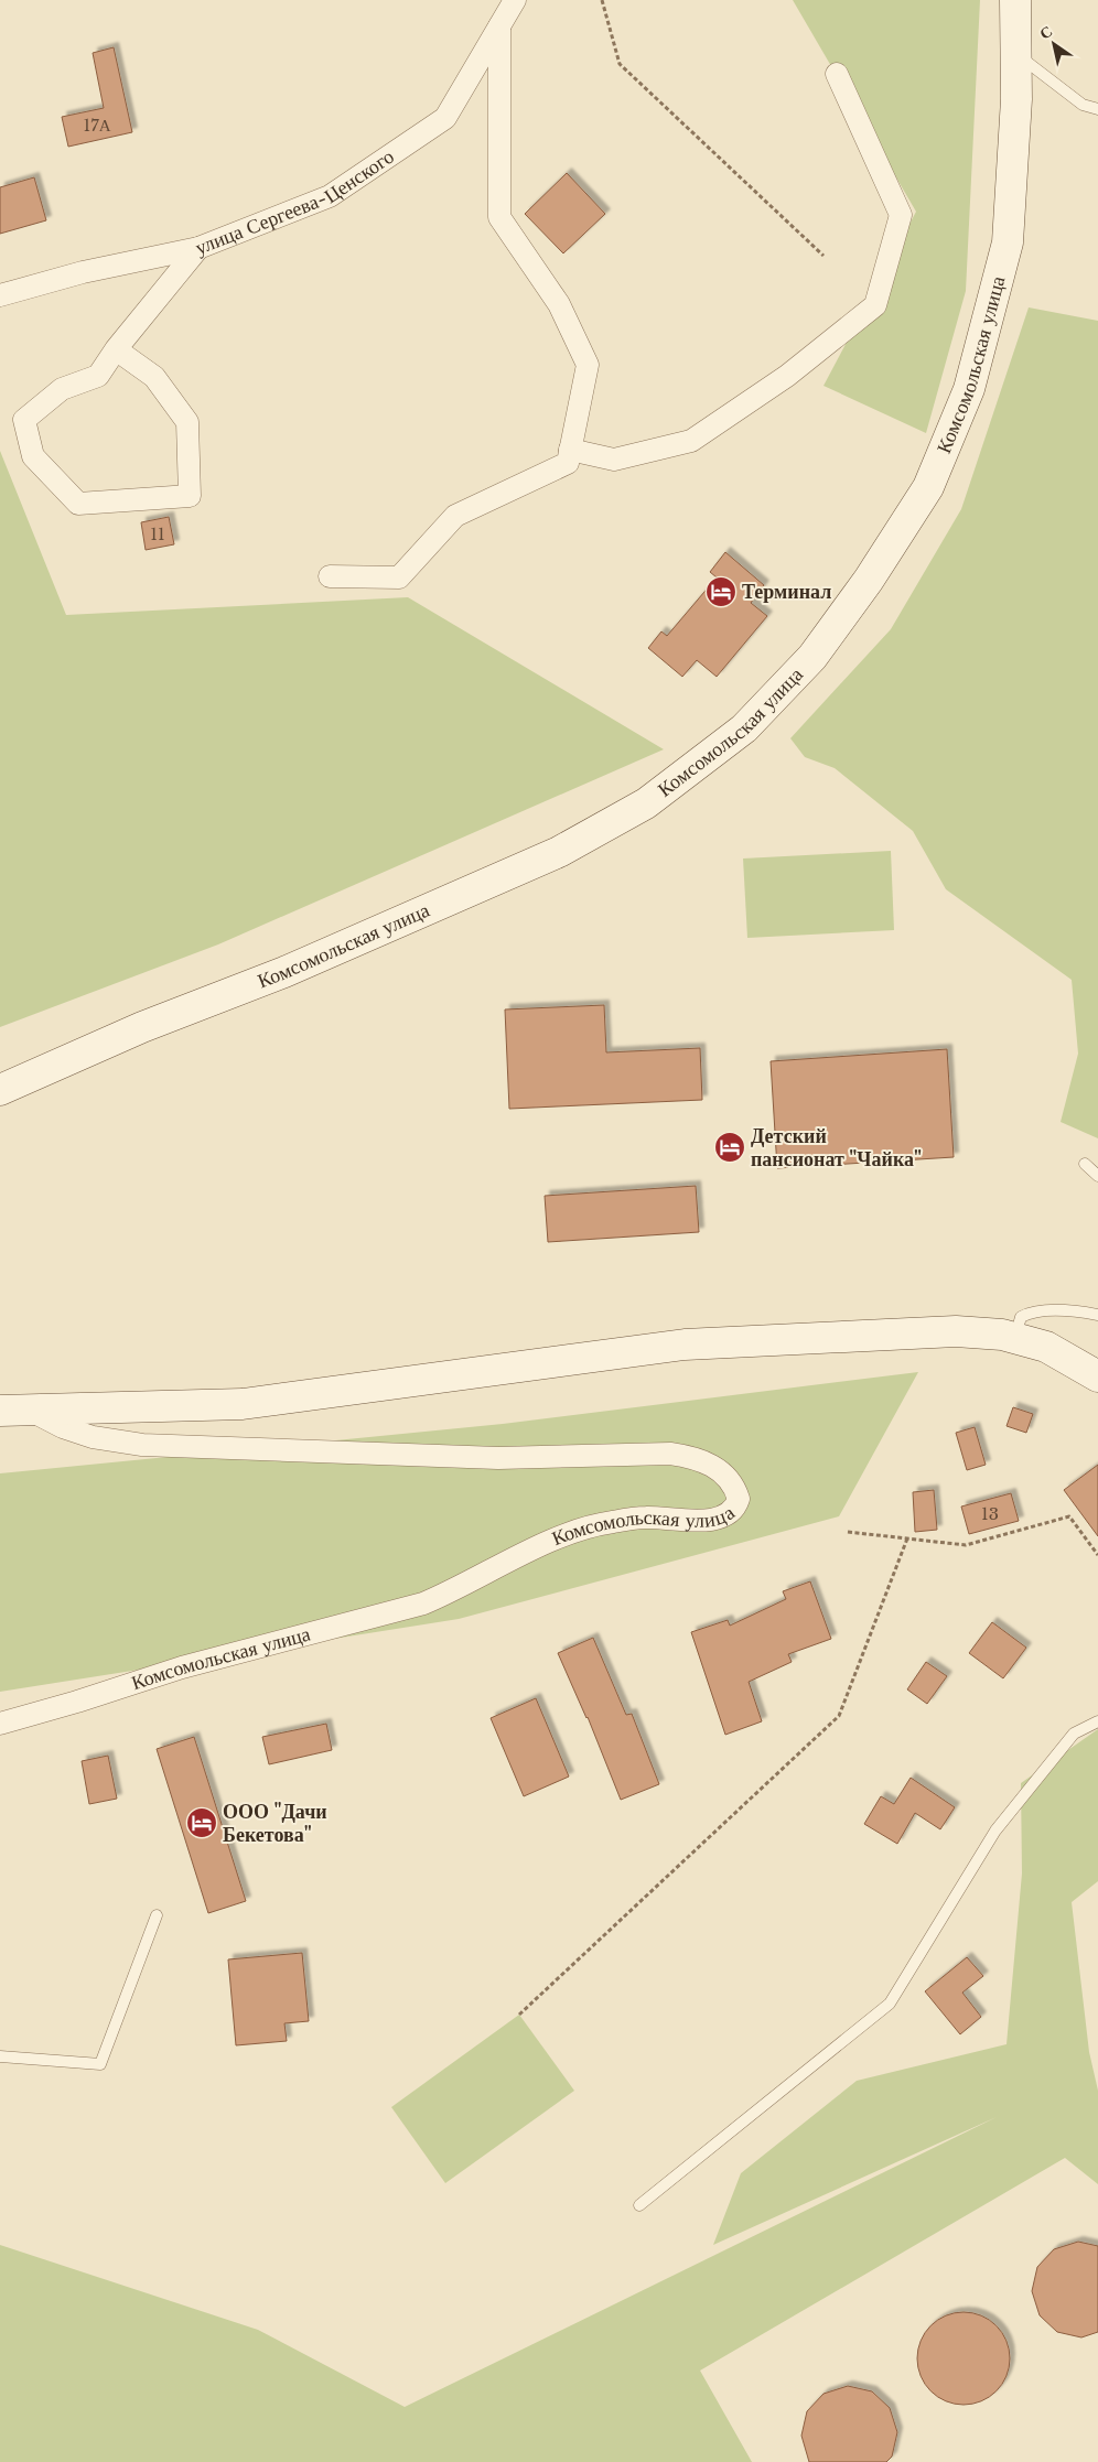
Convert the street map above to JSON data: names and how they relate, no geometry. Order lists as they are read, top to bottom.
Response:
{
  "streets": {
    "main road": ["Комсомольская улица"],
    "street": ["улица Сергеева-Ценского"]
  },
  "places": {
    "hotel": ["Терминал", "Детский пансионат \"Чайка\"", "ООО \"Дачи Бекетова\""]
  },
  "house_numbers": ["17А", "11", "13"],
  "north": "top left"
}
